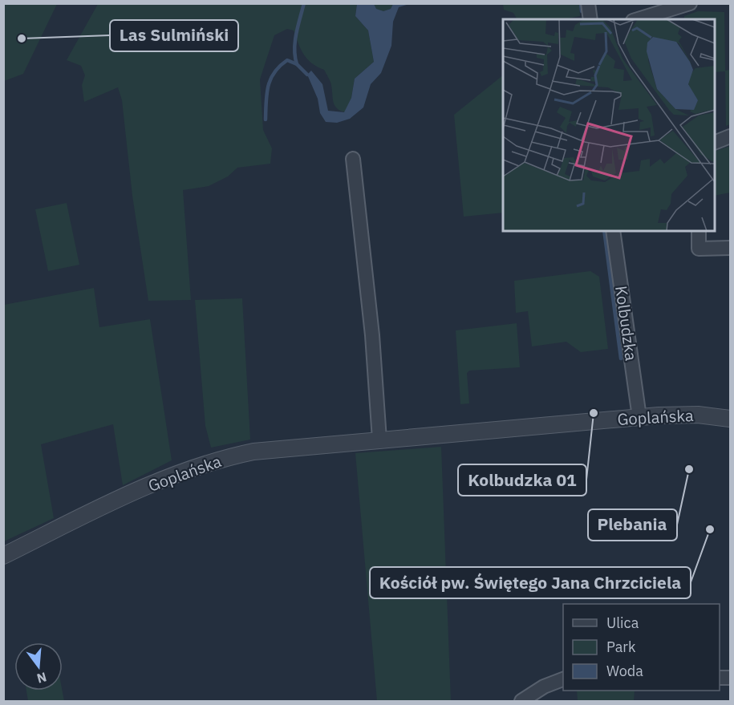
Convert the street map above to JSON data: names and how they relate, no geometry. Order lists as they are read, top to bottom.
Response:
{
  "streets": {
    "street": ["Kolbudzka", "Goplańska"]
  },
  "crossings": [
    ["Kolbudzka", "Goplańska"]
  ],
  "places": [
    "Las Sulmiński",
    "Kolbudzka 01",
    "Plebania",
    "Kościół pw. Świętego Jana Chrzciciela"
  ],
  "legend": ["Ulica", "Park", "Woda"],
  "north": "bottom"
}
